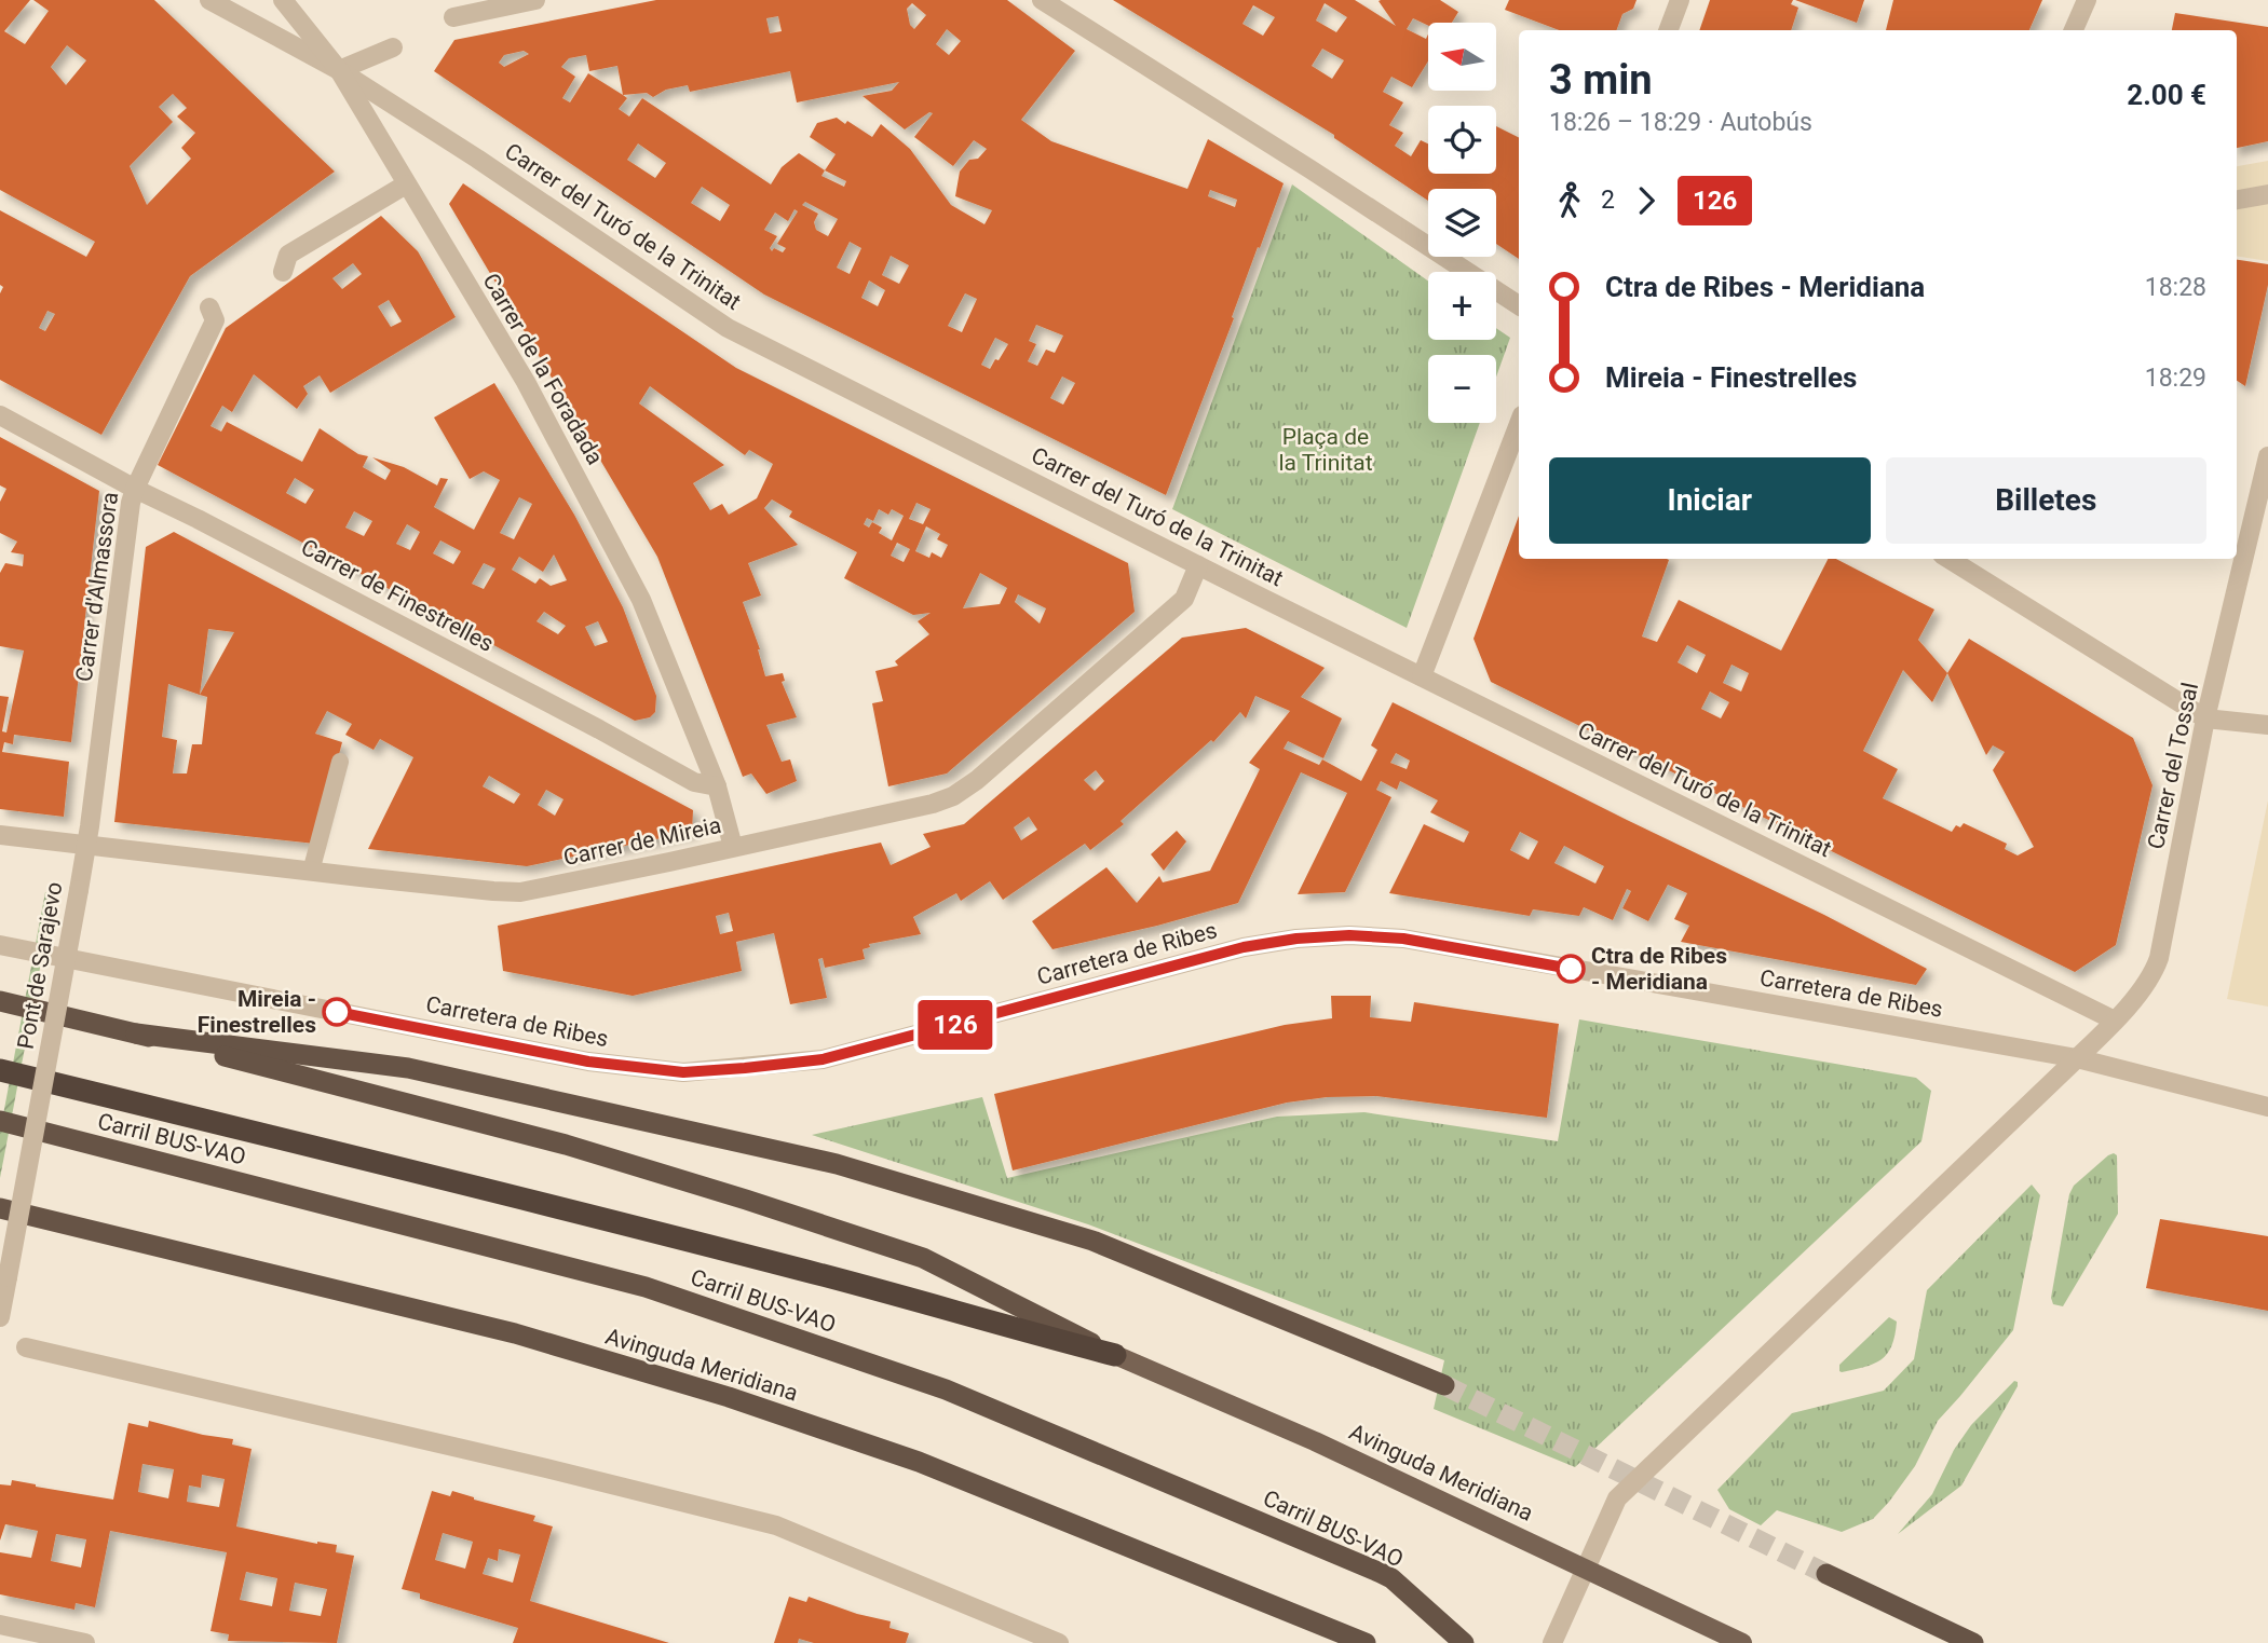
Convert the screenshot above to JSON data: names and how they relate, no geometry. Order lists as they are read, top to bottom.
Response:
{
  "streets": {
    "highway": ["Carril BUS-VAO", "Avinguda Meridiana"],
    "street": [
      "Carrer del Turó de la Trinitat",
      "Carrer de la Foradada",
      "Carrer d'Almassora",
      "Carrer de Finestrelles",
      "Carrer del Tossal",
      "Carrer de Mireia",
      "Carretera de Ribes",
      "Pont de Sarajevo"
    ]
  },
  "crossings": [
    ["Carrer del Turó de la Trinitat", "Carrer de la Foradada"],
    ["Carrer del Turó de la Trinitat", "Carrer del Tossal"],
    ["Carrer del Turó de la Trinitat", "Carrer de Mireia"],
    ["Carrer de la Foradada", "Carrer de Finestrelles"],
    ["Carrer d'Almassora", "Carrer de Finestrelles"],
    ["Carrer d'Almassora", "Carrer de Mireia"],
    ["Carrer d'Almassora", "Pont de Sarajevo"],
    ["Carrer del Tossal", "Carretera de Ribes"],
    ["Carrer del Tossal", "Avinguda Meridiana"],
    ["Carrer de Mireia", "Pont de Sarajevo"]
  ],
  "parks": ["Plaça de la Trinitat"],
  "places": ["Ctra de Ribes - Meridiana", "Mireia - Finestrelles"],
  "lines": ["bus line 126"],
  "north": "left",
  "page": {
    "on_map": "126",
    "map_buttons": ["+", "−"],
    "heading": ["3 min", "18:26 – 18:29 · Autobús", "2.00 €"],
    "legs": ["2", "126"],
    "list": [
      {
        "name": "Ctra de Ribes - Meridiana",
        "value": "18:28"
      },
      {
        "name": "Mireia - Finestrelles",
        "value": "18:29"
      }
    ],
    "buttons": ["Iniciar", "Billetes"]
  }
}
